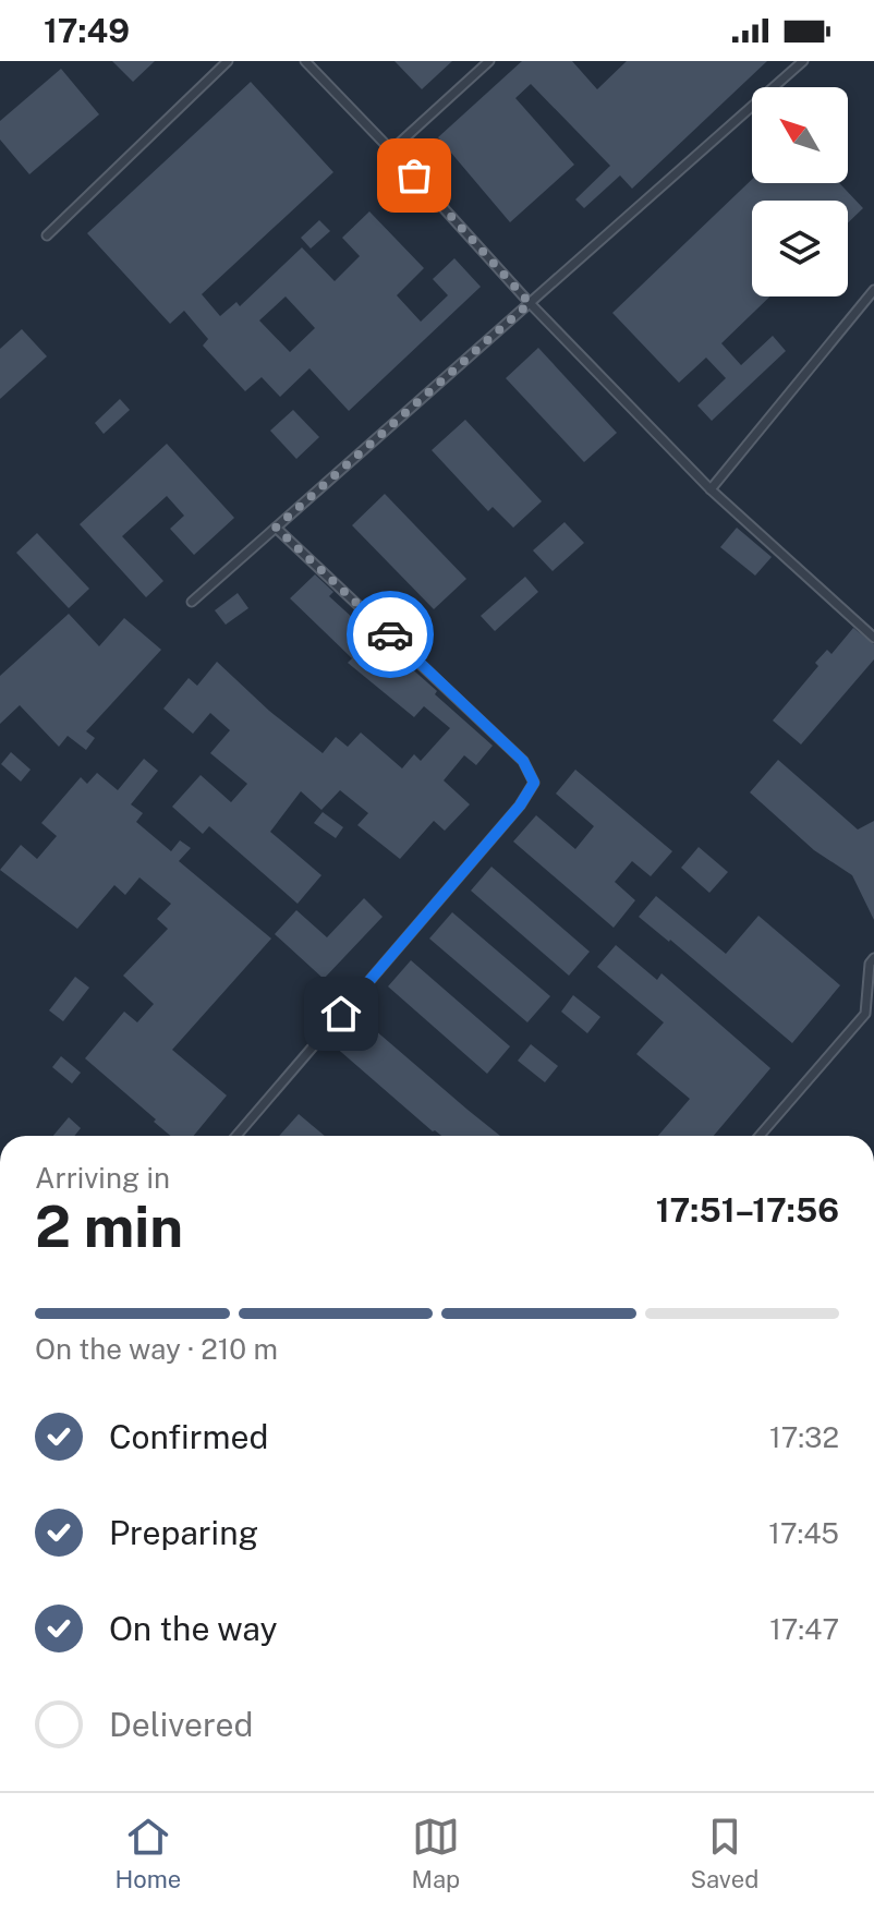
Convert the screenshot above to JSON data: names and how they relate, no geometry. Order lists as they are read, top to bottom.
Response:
{
  "north": "top left",
  "page": {
    "status": "17:49",
    "heading": ["2 min", "Arriving in", "17:51–17:56"],
    "bar": "On the way · 210 m",
    "list": [
      ["Confirmed", "17:32"],
      ["Preparing", "17:45"],
      ["On the way", "17:47"],
      "Delivered"
    ],
    "tabs": ["Home", "Map", "Saved"]
  }
}
